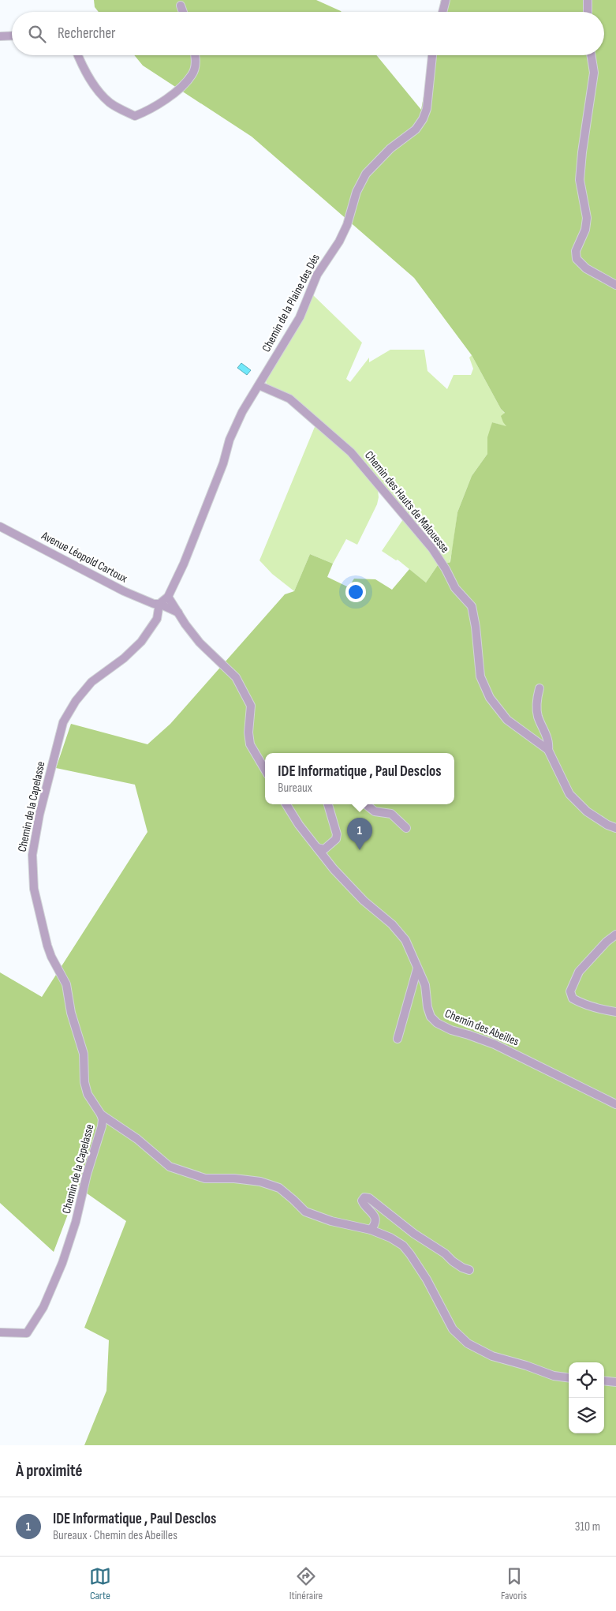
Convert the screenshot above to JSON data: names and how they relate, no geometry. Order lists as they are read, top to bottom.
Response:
{
  "streets": {
    "street": [
      "Chemin de la Plaine des Dés",
      "Chemin des Hauts de Malouesse",
      "Avenue Léopold Cartoux",
      "Chemin de la Capelasse",
      "Chemin des Abeilles"
    ]
  },
  "crossings": [
    ["Chemin de la Plaine des Dés", "Chemin des Hauts de Malouesse"],
    ["Avenue Léopold Cartoux", "Chemin de la Capelasse"]
  ],
  "page": {
    "search": "Rechercher",
    "popup": ["IDE Informatique , Paul Desclos", "Bureaux"],
    "pins": "1",
    "heading": "À proximité",
    "list": [
      {
        "mark": "1",
        "name": "IDE Informatique , Paul Desclos",
        "note": "Bureaux · Chemin des Abeilles",
        "value": "310 m"
      }
    ],
    "nav": ["Carte", "Itinéraire", "Favoris"]
  }
}
